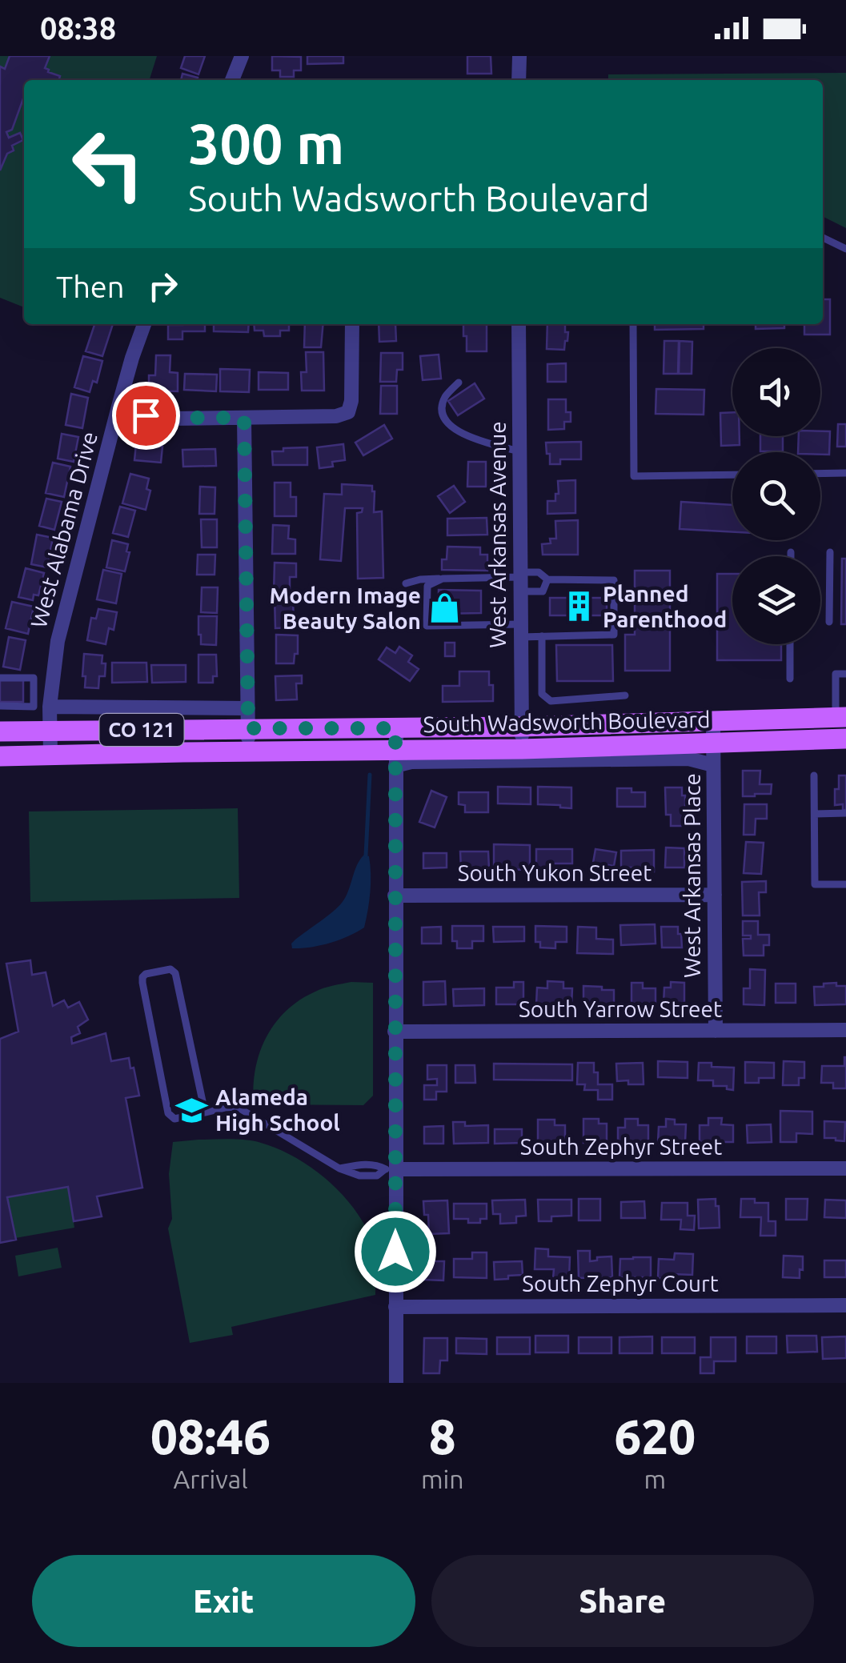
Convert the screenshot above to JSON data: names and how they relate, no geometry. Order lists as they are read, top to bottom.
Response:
{
  "streets": {
    "main road": ["South Wadsworth Boulevard", "CO 121"],
    "street": [
      "West Alabama Drive",
      "West Arkansas Avenue",
      "South Yukon Street",
      "West Arkansas Place",
      "South Yarrow Street",
      "South Zephyr Street",
      "South Zephyr Court"
    ]
  },
  "crossings": [
    ["West Alabama Drive", "South Wadsworth Boulevard"],
    ["West Arkansas Avenue", "South Wadsworth Boulevard"],
    ["South Wadsworth Boulevard", "West Arkansas Place"],
    ["South Yukon Street", "West Arkansas Place"],
    ["West Arkansas Place", "South Yarrow Street"]
  ],
  "places": {
    "building": ["Planned Parenthood"],
    "shop": ["Modern Image Beauty Salon"],
    "school or university": ["Alameda High School"]
  },
  "page": {
    "status": "08:38",
    "turn": ["300 m", "South Wadsworth Boulevard"],
    "then": "Then",
    "eta": [
      "08:46",
      "Arrival",
      "8",
      "min",
      "620",
      "m"
    ],
    "buttons": ["Exit", "Share"]
  }
}
